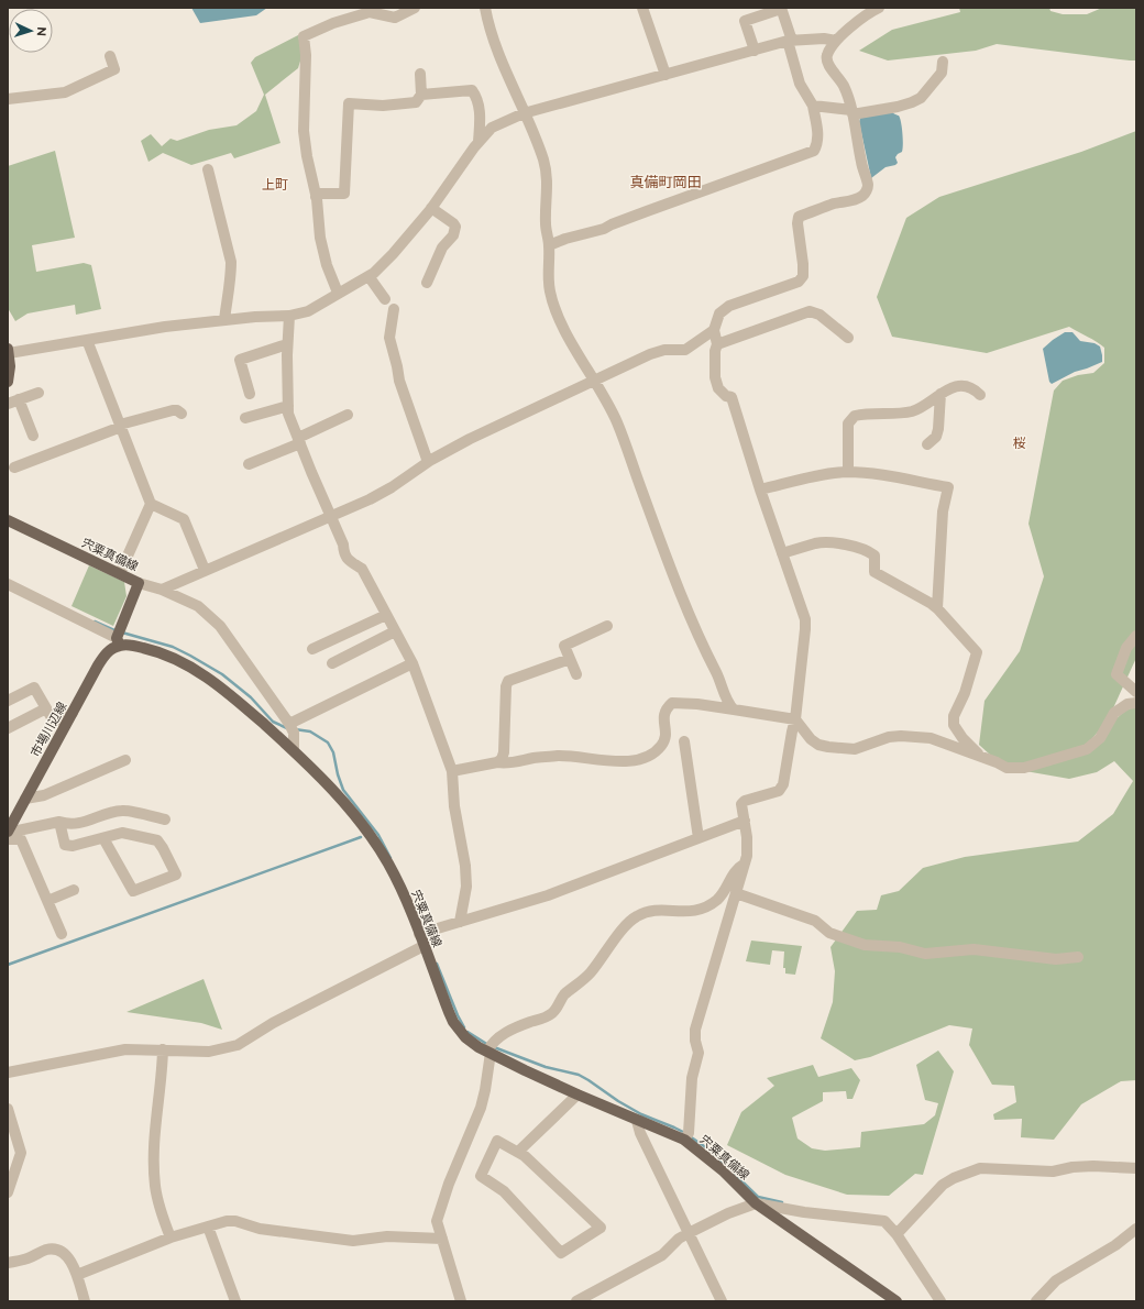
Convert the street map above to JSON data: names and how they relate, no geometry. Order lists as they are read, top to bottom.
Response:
{
  "streets": {
    "main road": ["宍粟真備線", "市場川辺線"]
  },
  "crossings": [
    ["宍粟真備線", "市場川辺線"]
  ],
  "districts": ["真備町岡田", "上町", "桜"],
  "north": "right"
}
